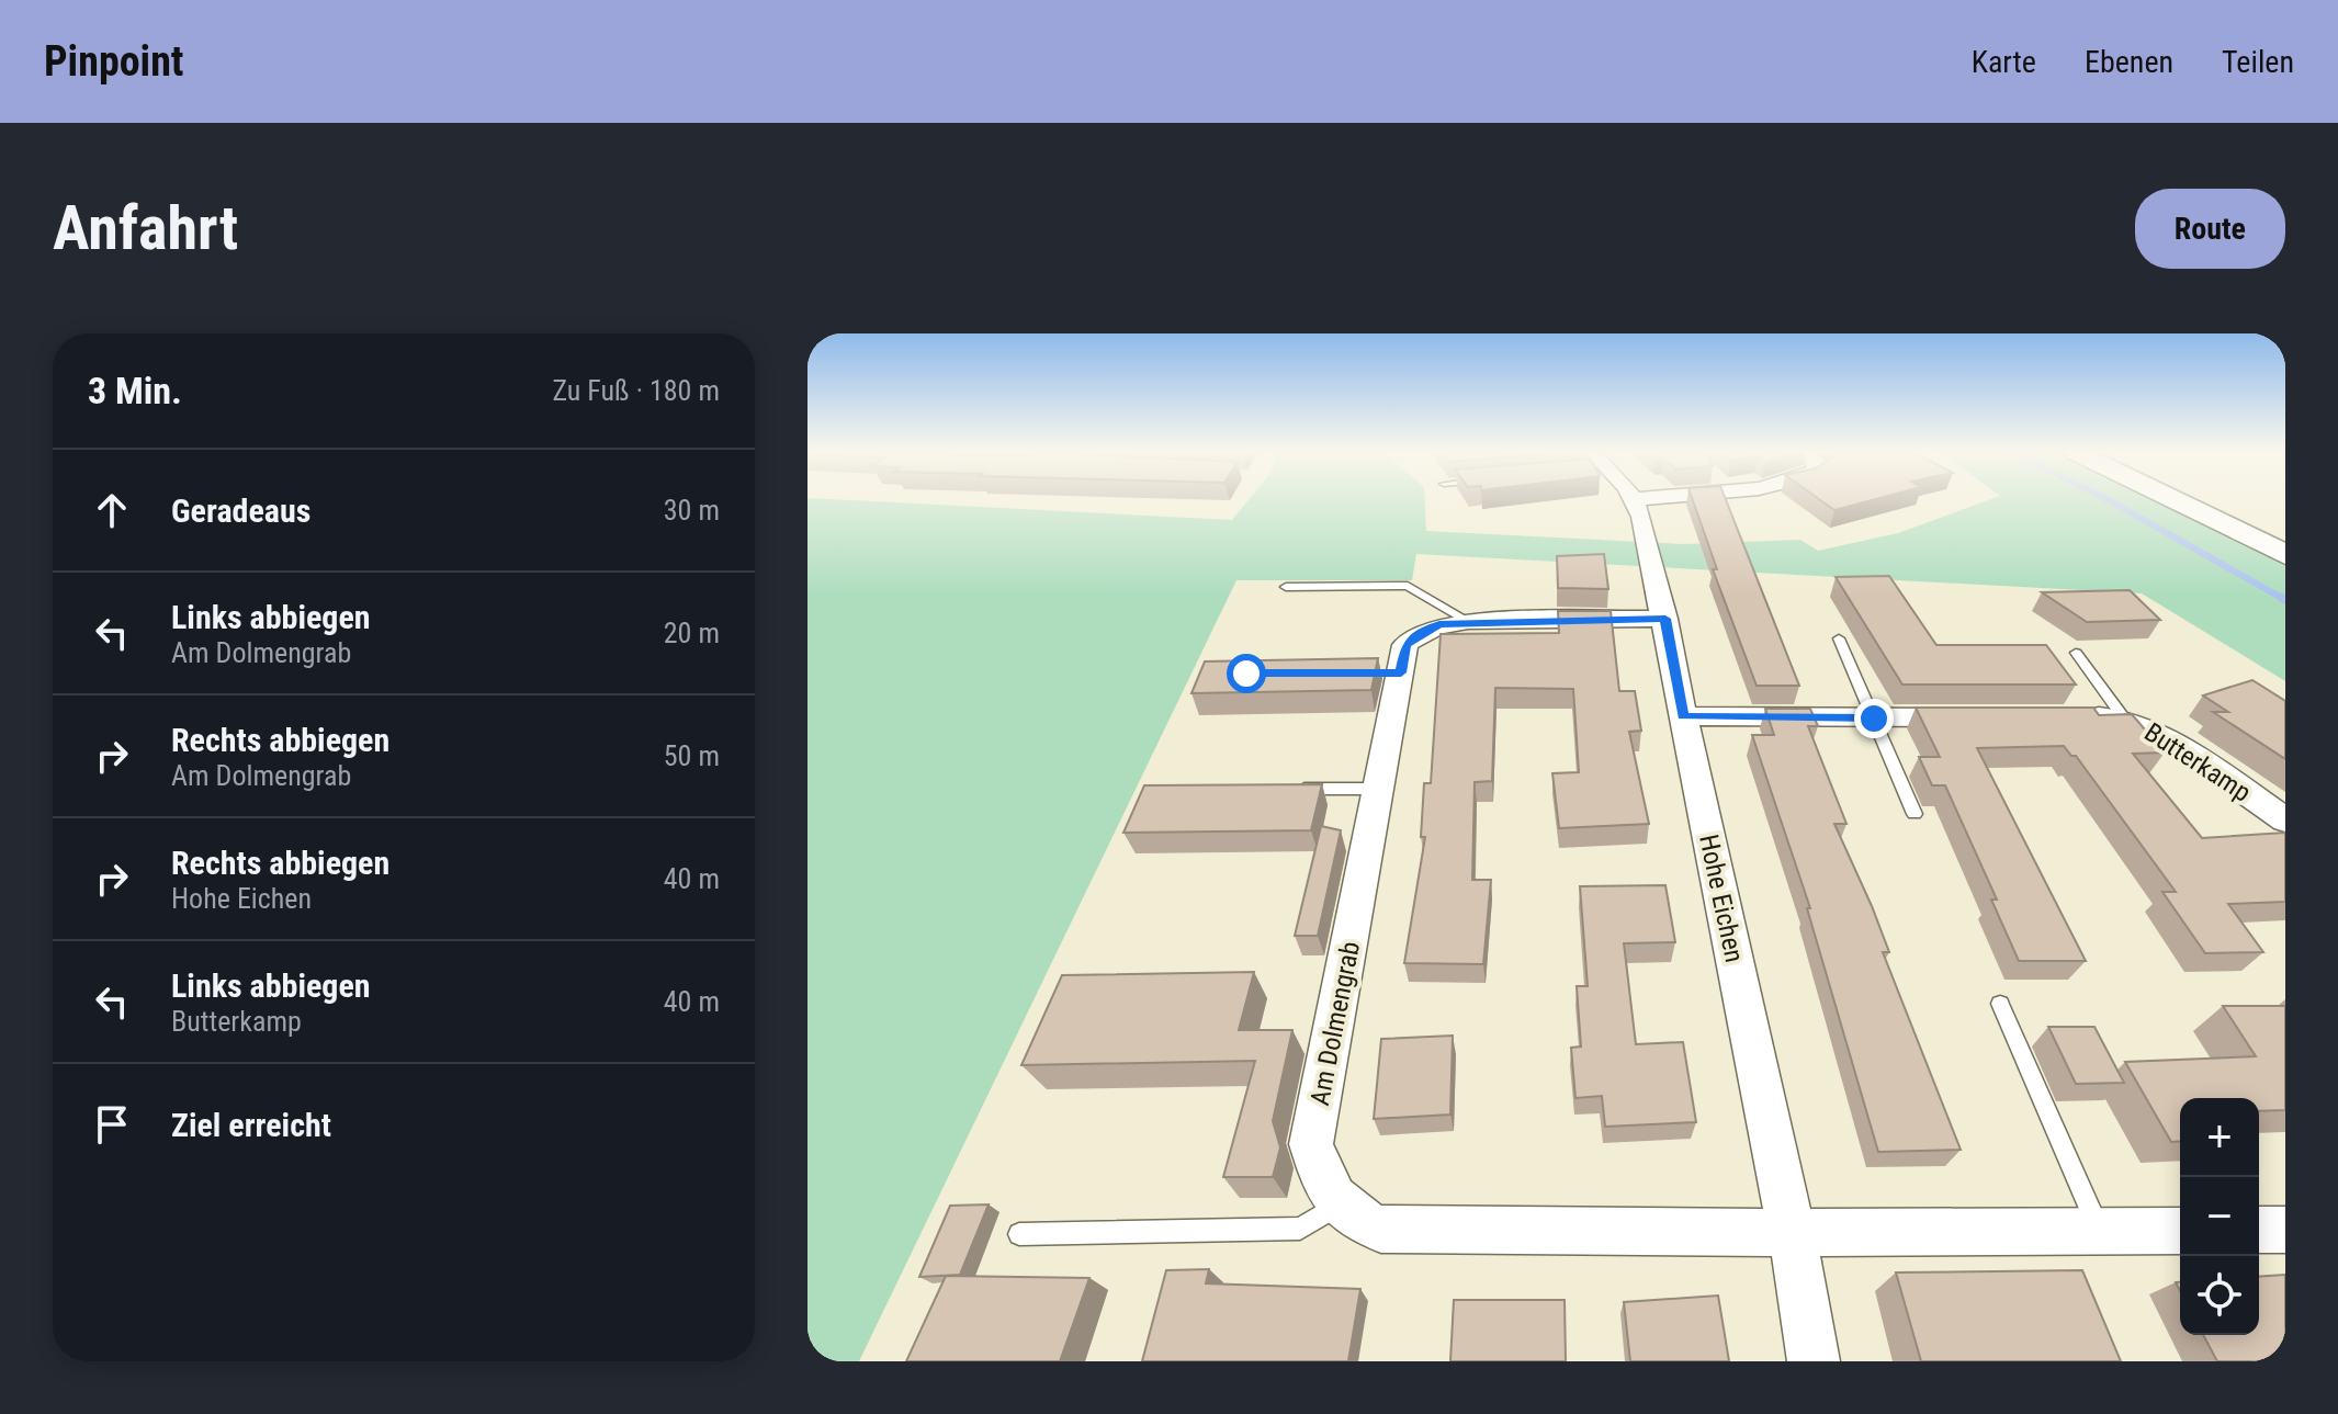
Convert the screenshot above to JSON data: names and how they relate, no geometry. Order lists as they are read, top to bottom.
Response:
{
  "streets": {
    "street": ["Butterkamp", "Hohe Eichen", "Am Dolmengrab"]
  },
  "crossings": [
    ["Hohe Eichen", "Am Dolmengrab"]
  ],
  "page": {
    "header": "Pinpoint",
    "nav": ["Karte", "Ebenen", "Teilen"],
    "buttons": "Route",
    "title": "Anfahrt",
    "heading": ["3 Min.", "Zu Fuß · 180 m"],
    "list": [
      ["Geradeaus", "30 m"],
      ["Links abbiegen", "Am Dolmengrab", "20 m"],
      ["Rechts abbiegen", "Am Dolmengrab", "50 m"],
      ["Rechts abbiegen", "Hohe Eichen", "40 m"],
      ["Links abbiegen", "Butterkamp", "40 m"],
      "Ziel erreicht"
    ],
    "map_buttons": ["+", "−"]
  }
}
